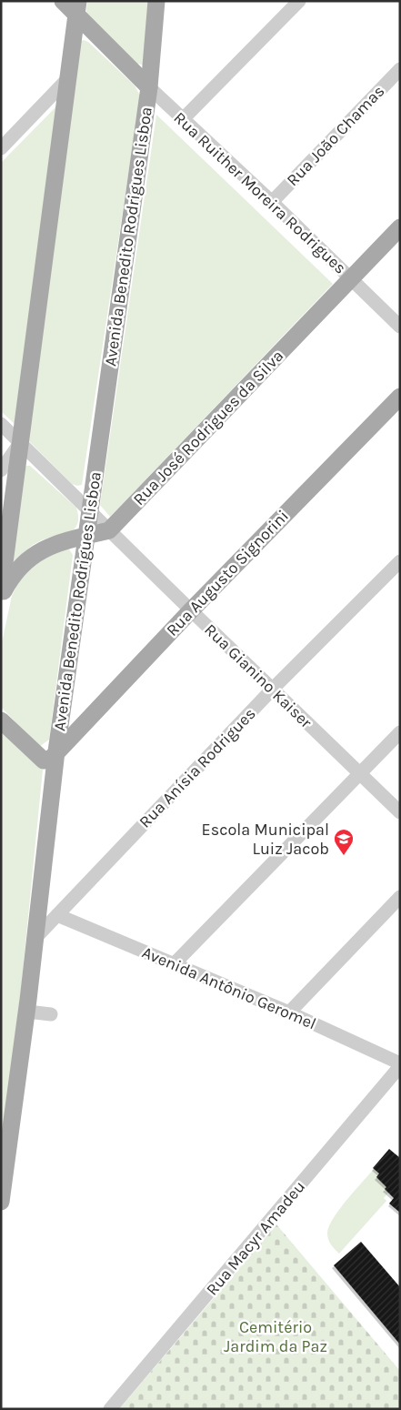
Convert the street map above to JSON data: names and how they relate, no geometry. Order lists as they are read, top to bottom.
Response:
{
  "streets": {
    "main road": [
      "Rua Ruither Moreira Rodrigues",
      "Avenida Benedito Rodrigues Lisboa",
      "Rua José Rodrigues da Silva",
      "Rua Augusto Signorini"
    ],
    "street": [
      "Rua João Chamas",
      "Rua Gianino Kaiser",
      "Rua Anísia Rodrigues",
      "Avenida Antônio Geromel",
      "Rua Macyr Amadeu"
    ]
  },
  "crossings": [
    ["Rua João Chamas", "Rua Ruither Moreira Rodrigues"],
    ["Rua Ruither Moreira Rodrigues", "Avenida Benedito Rodrigues Lisboa"],
    ["Rua Ruither Moreira Rodrigues", "Rua José Rodrigues da Silva"],
    ["Avenida Benedito Rodrigues Lisboa", "Rua Augusto Signorini"],
    ["Avenida Benedito Rodrigues Lisboa", "Rua Gianino Kaiser"],
    ["Avenida Benedito Rodrigues Lisboa", "Rua Anísia Rodrigues"],
    ["Rua José Rodrigues da Silva", "Rua Gianino Kaiser"],
    ["Rua Augusto Signorini", "Rua Gianino Kaiser"],
    ["Rua Gianino Kaiser", "Rua Anísia Rodrigues"],
    ["Rua Anísia Rodrigues", "Avenida Antônio Geromel"],
    ["Avenida Antônio Geromel", "Rua Macyr Amadeu"]
  ],
  "parks": ["Cemitério Jardim da Paz"],
  "places": {
    "school or university": ["Escola Municipal Luiz Jacob"]
  }
}
